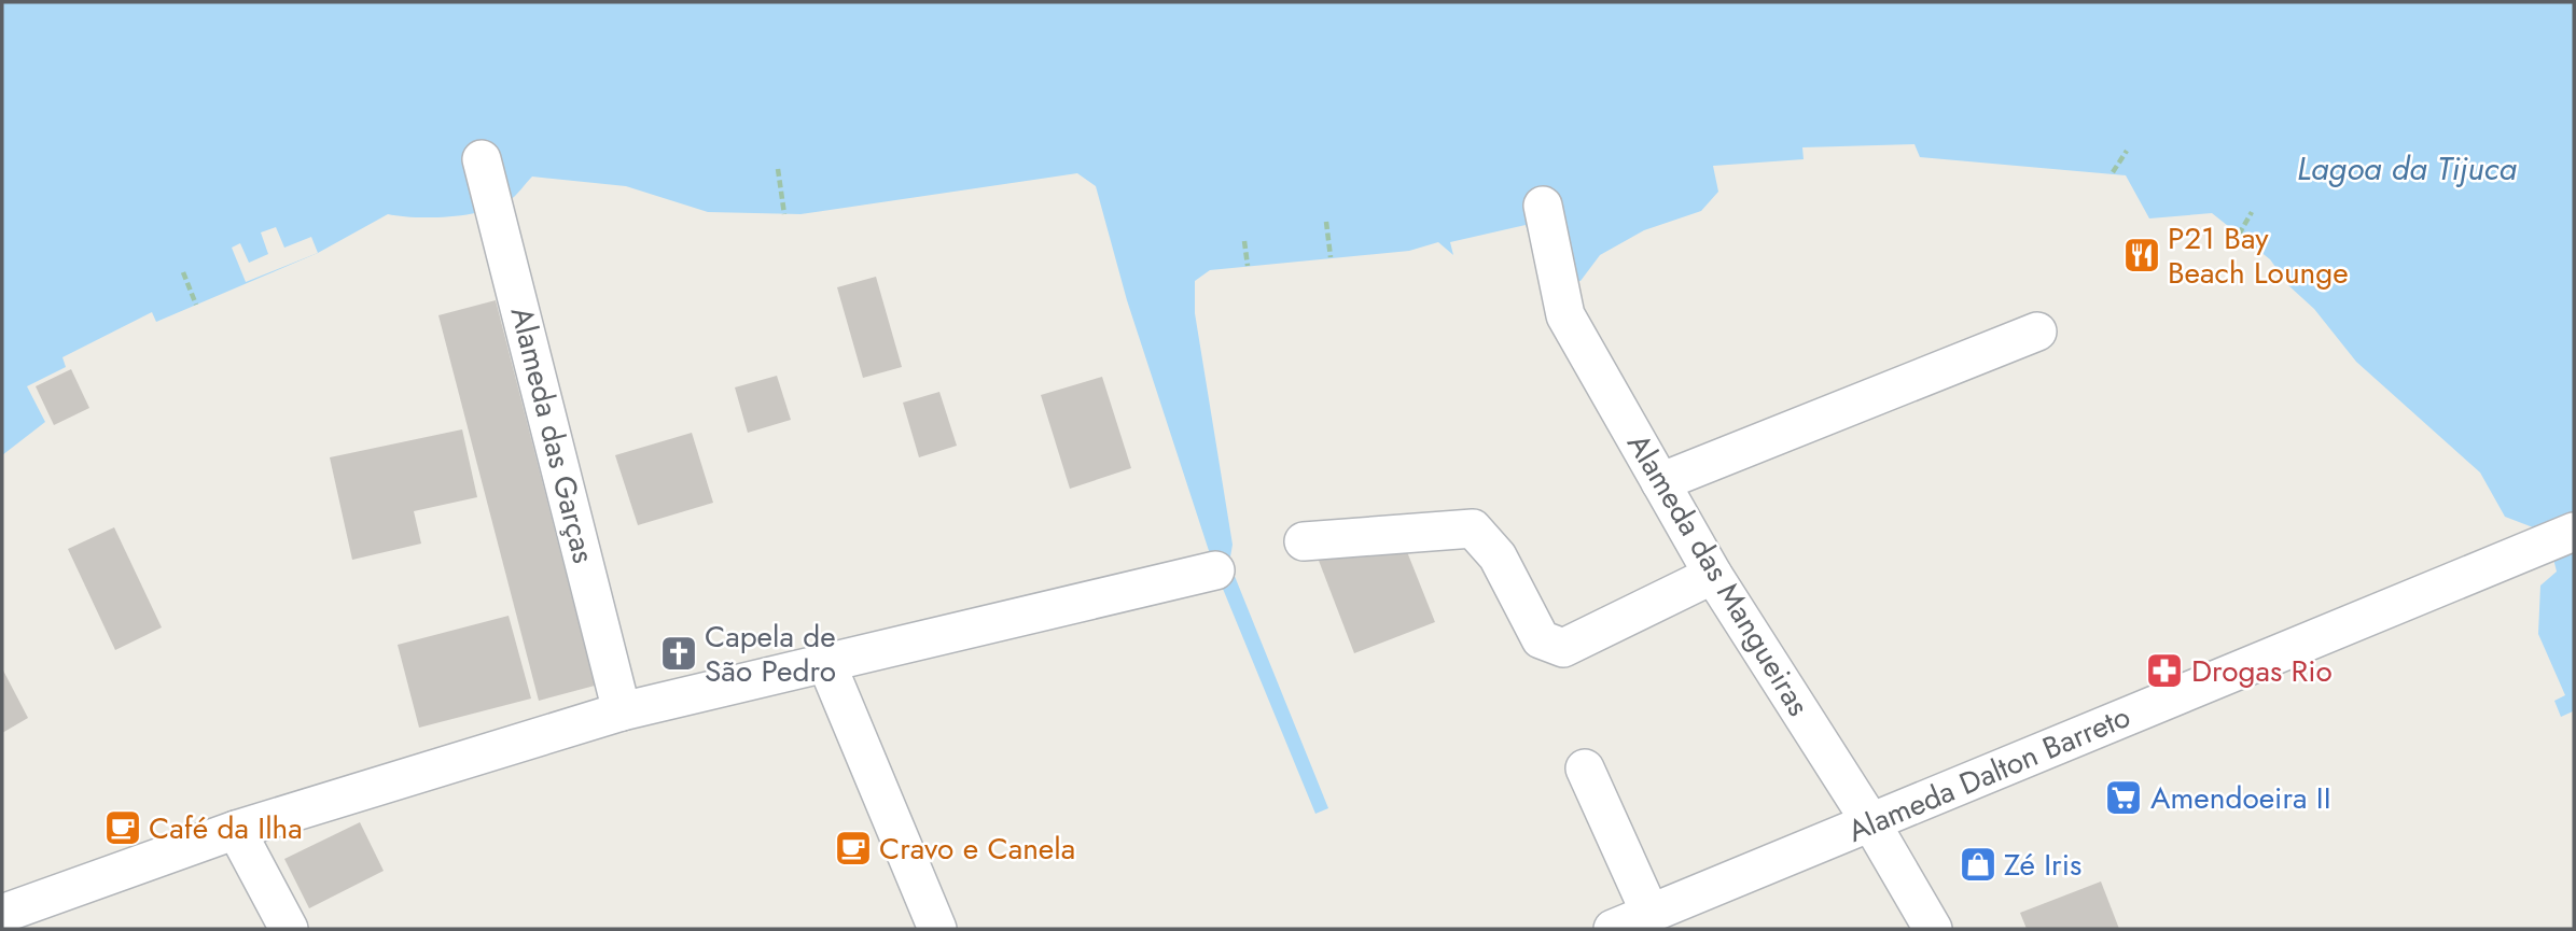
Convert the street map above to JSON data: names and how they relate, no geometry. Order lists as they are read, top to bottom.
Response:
{
  "streets": {
    "street": ["Alameda das Garças", "Alameda das Mangueiras", "Alameda Dalton Barreto"]
  },
  "crossings": [
    ["Alameda das Mangueiras", "Alameda Dalton Barreto"]
  ],
  "water": ["Lagoa da Tijuca"],
  "places": {
    "restaurant": ["P21 Bay Beach Lounge"],
    "church": ["Capela de São Pedro"],
    "pharmacy": ["Drogas Rio"],
    "supermarket": ["Amendoeira II"],
    "cafe": ["Café da Ilha", "Cravo e Canela"],
    "shop": ["Zé Iris"]
  }
}
